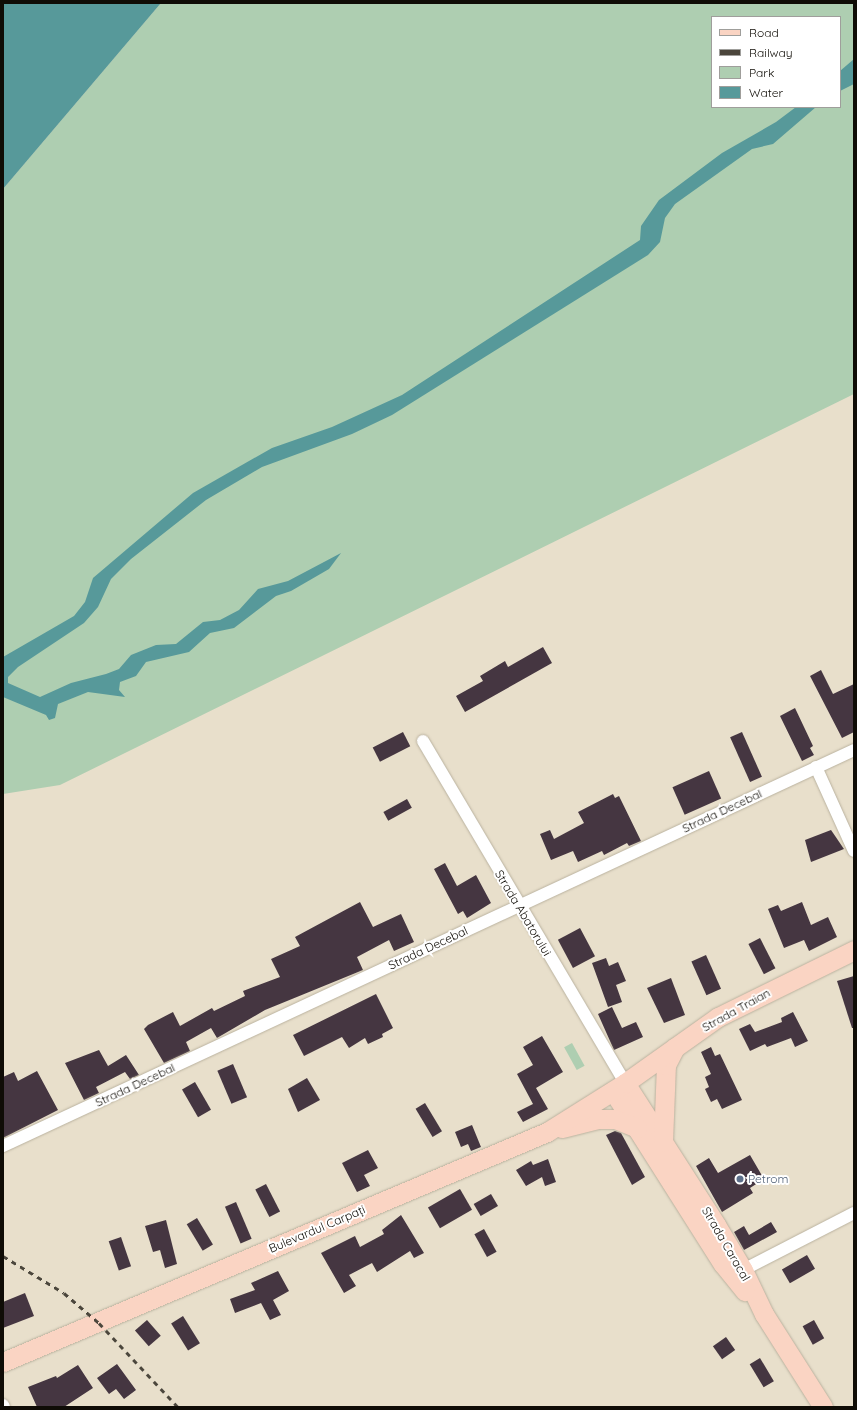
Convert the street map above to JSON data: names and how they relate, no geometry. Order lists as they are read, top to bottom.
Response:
{
  "streets": {
    "main road": ["Strada Traian", "Bulevardul Carpați", "Strada Caracal"],
    "street": ["Strada Decebal", "Strada Abatorului"]
  },
  "crossings": [
    ["Strada Decebal", "Strada Abatorului"],
    ["Strada Abatorului", "Strada Traian"],
    ["Strada Abatorului", "Bulevardul Carpați"],
    ["Strada Abatorului", "Strada Caracal"],
    ["Strada Traian", "Bulevardul Carpați"],
    ["Strada Traian", "Strada Caracal"],
    ["Bulevardul Carpați", "Strada Caracal"]
  ],
  "places": ["Petrom"],
  "legend": [
    "Road",
    "Railway",
    "Park",
    "Water"
  ]
}
